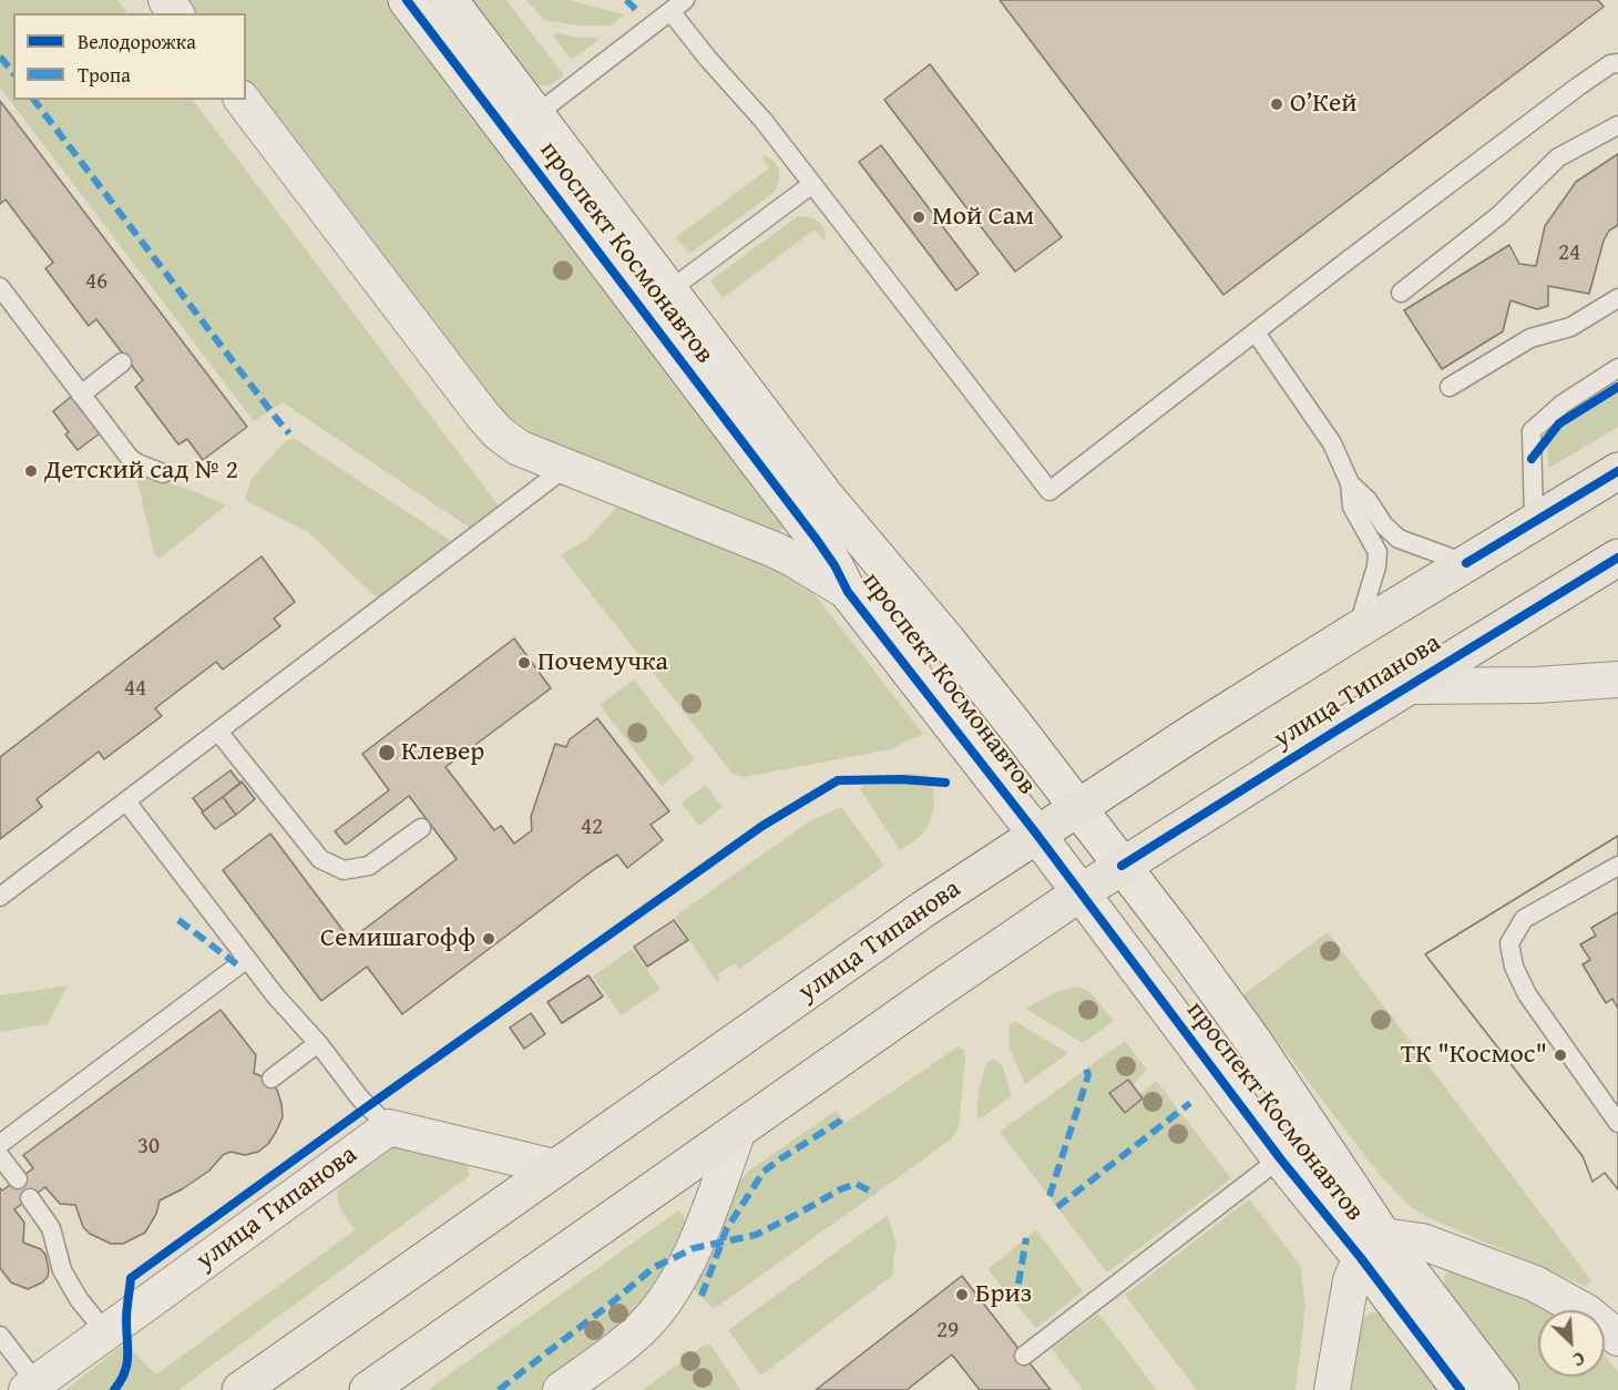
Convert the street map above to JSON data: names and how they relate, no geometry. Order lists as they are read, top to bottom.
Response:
{
  "streets": {
    "main road": ["улица Типанова"],
    "street": ["проспект Космонавтов"]
  },
  "crossings": [
    ["проспект Космонавтов", "улица Типанова"]
  ],
  "places": [
    "О’Кей",
    "Мой Сам",
    "Детский сад № 2",
    "Почемучка",
    "Клевер",
    "Семишагофф",
    "ТК \"Космос\"",
    "Бриз"
  ],
  "house_numbers": [
    "24",
    "46",
    "44",
    "42",
    "30",
    "29"
  ],
  "legend": ["Велодорожка", "Тропа"],
  "north": "bottom right"
}
